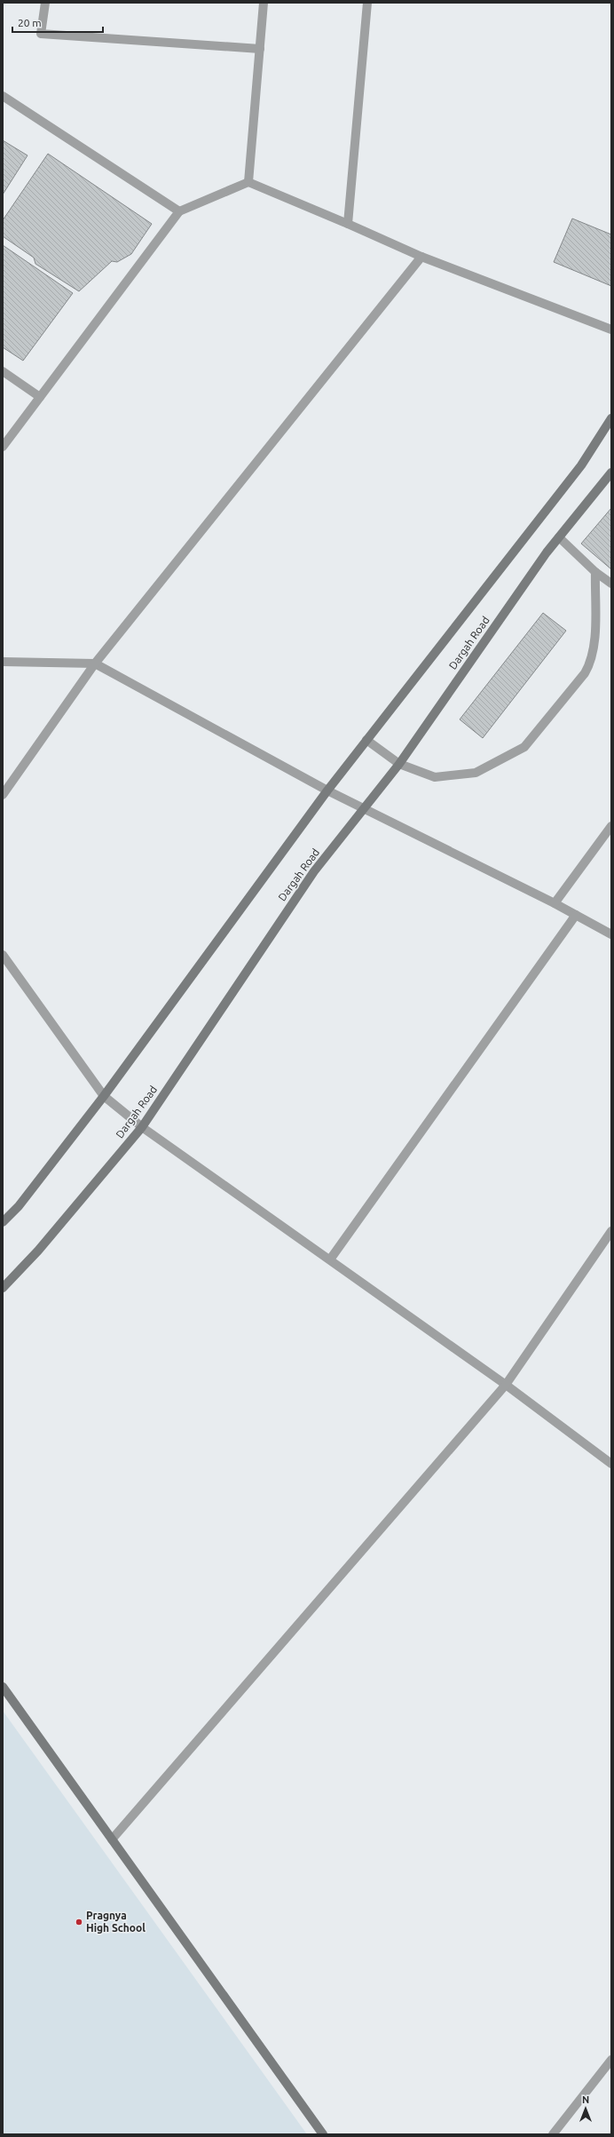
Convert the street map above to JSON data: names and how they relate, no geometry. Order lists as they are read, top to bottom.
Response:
{
  "streets": {
    "main road": ["Dargah Road"]
  },
  "places": ["Pragnya High School"],
  "scale_bar": "20 m",
  "north": "top"
}
